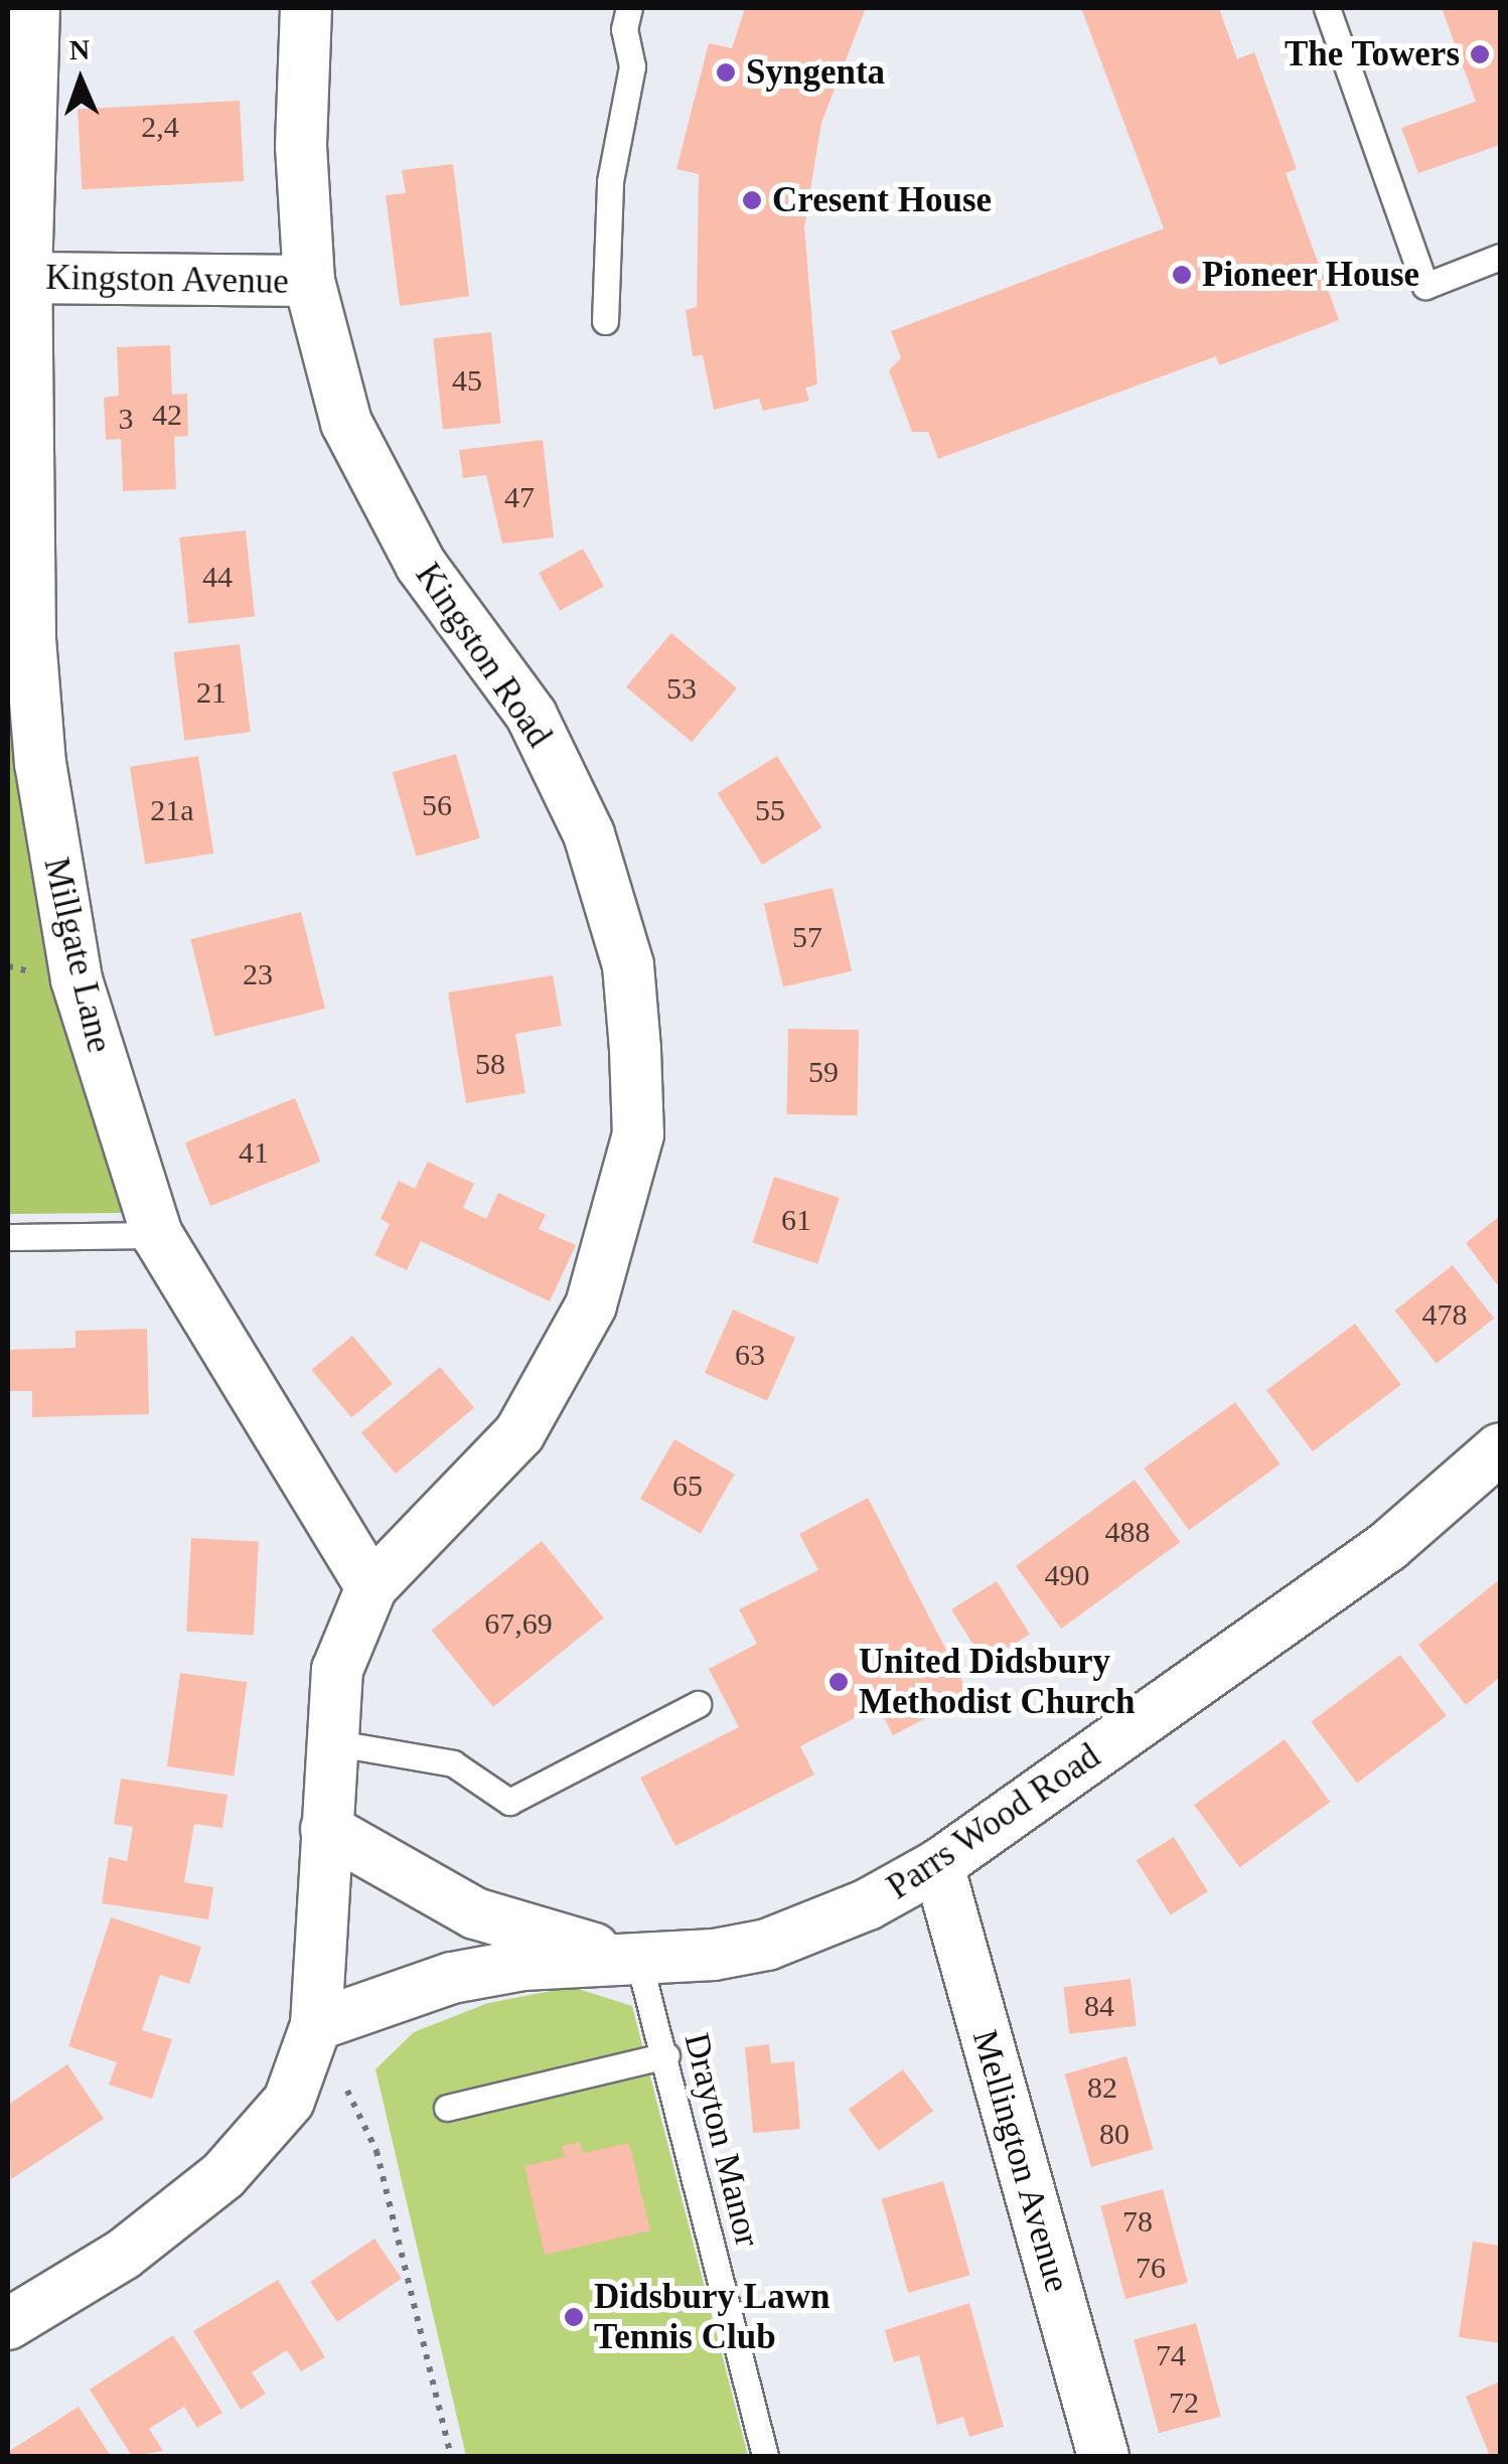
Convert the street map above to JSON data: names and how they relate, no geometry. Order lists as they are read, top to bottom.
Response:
{
  "streets": {
    "street": [
      "Kingston Avenue",
      "Kingston Road",
      "Millgate Lane",
      "Parrs Wood Road",
      "Mellington Avenue"
    ],
    "lane": ["Drayton Manor"]
  },
  "crossings": [
    ["Kingston Avenue", "Kingston Road"],
    ["Kingston Avenue", "Millgate Lane"],
    ["Kingston Road", "Millgate Lane"],
    ["Parrs Wood Road", "Drayton Manor"],
    ["Parrs Wood Road", "Mellington Avenue"]
  ],
  "places": [
    "The Towers",
    "Syngenta",
    "Cresent House",
    "Pioneer House",
    "United Didsbury Methodist Church",
    "Didsbury Lawn Tennis Club"
  ],
  "house_numbers": [
    "2,4",
    "45",
    "42",
    "3",
    "47",
    "44",
    "53",
    "21",
    "56",
    "21a",
    "55",
    "57",
    "23",
    "58",
    "59",
    "41",
    "61",
    "478",
    "63",
    "65",
    "488",
    "490",
    "67,69",
    "84",
    "82",
    "80",
    "78",
    "76",
    "74",
    "72"
  ],
  "north": "top"
}
